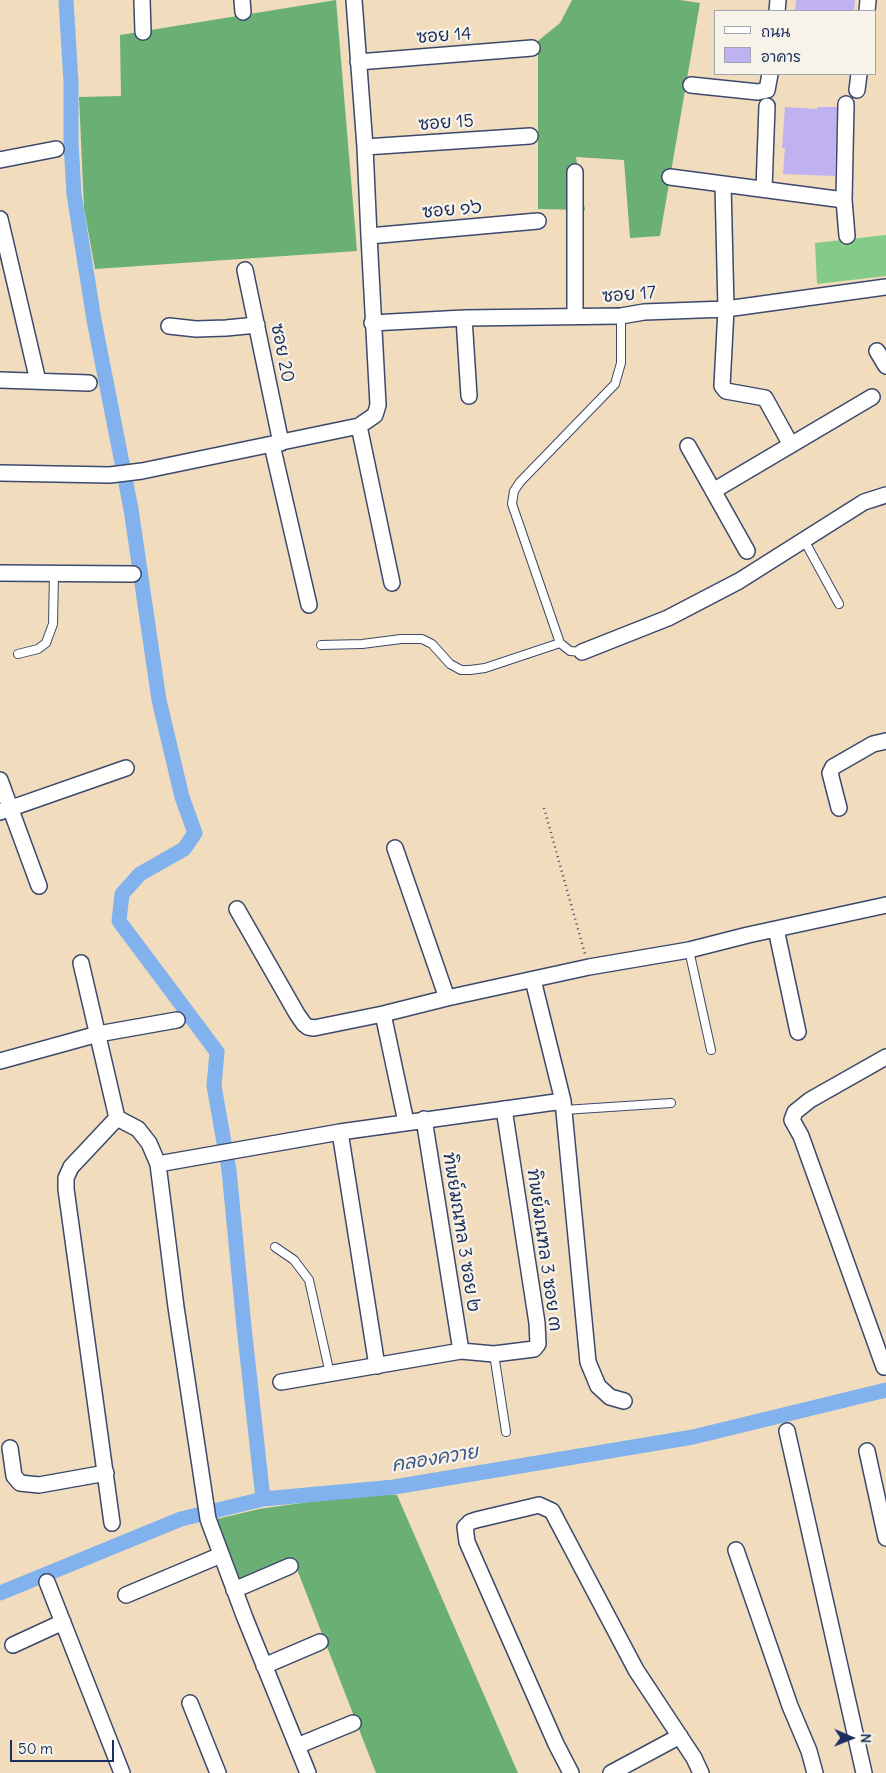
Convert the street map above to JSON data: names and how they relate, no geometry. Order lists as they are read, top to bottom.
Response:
{
  "streets": {
    "street": [
      "ซอย 14",
      "ซอย 15",
      "ซอย ๑๖",
      "ซอย 17",
      "ซอย 20",
      "ทิพย์มณฑล 3 ซอย ๒",
      "ทิพย์มณฑล 3 ซอย ๓"
    ]
  },
  "crossings": [
    ["ทิพย์มณฑล 3 ซอย ๒", "ทิพย์มณฑล 3 ซอย ๓"]
  ],
  "water": ["คลองควาย"],
  "legend": ["ถนน", "อาคาร"],
  "scale_bar": "50 m",
  "north": "right"
}
